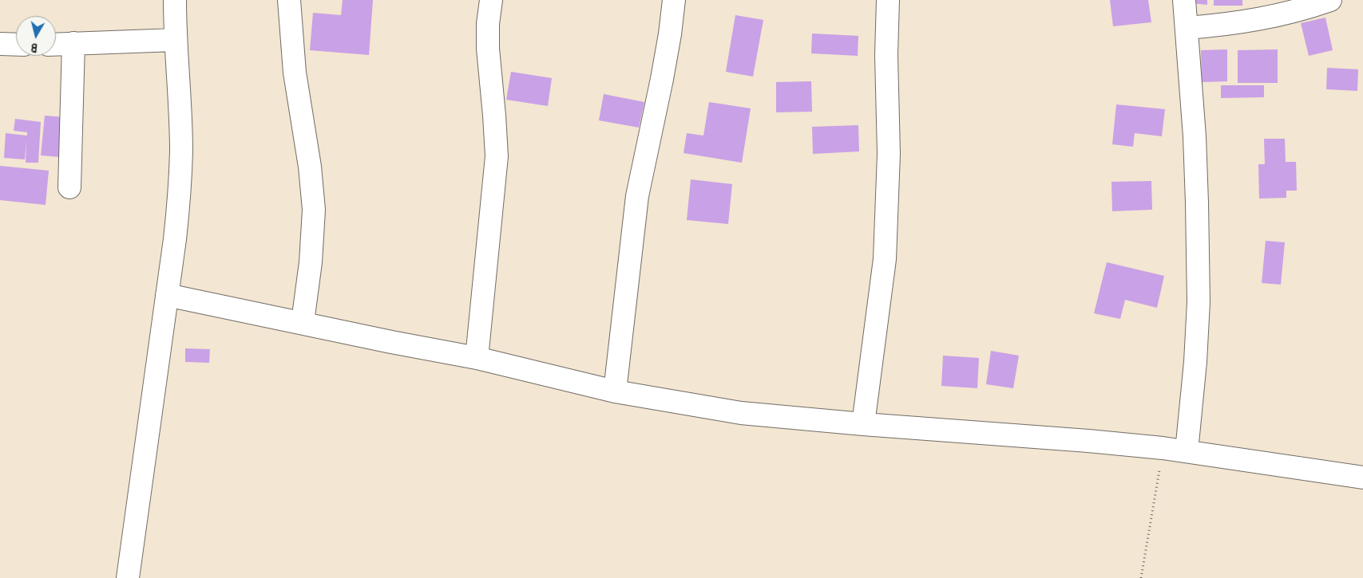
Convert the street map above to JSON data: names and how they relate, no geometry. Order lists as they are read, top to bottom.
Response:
{
  "north": "bottom"
}
